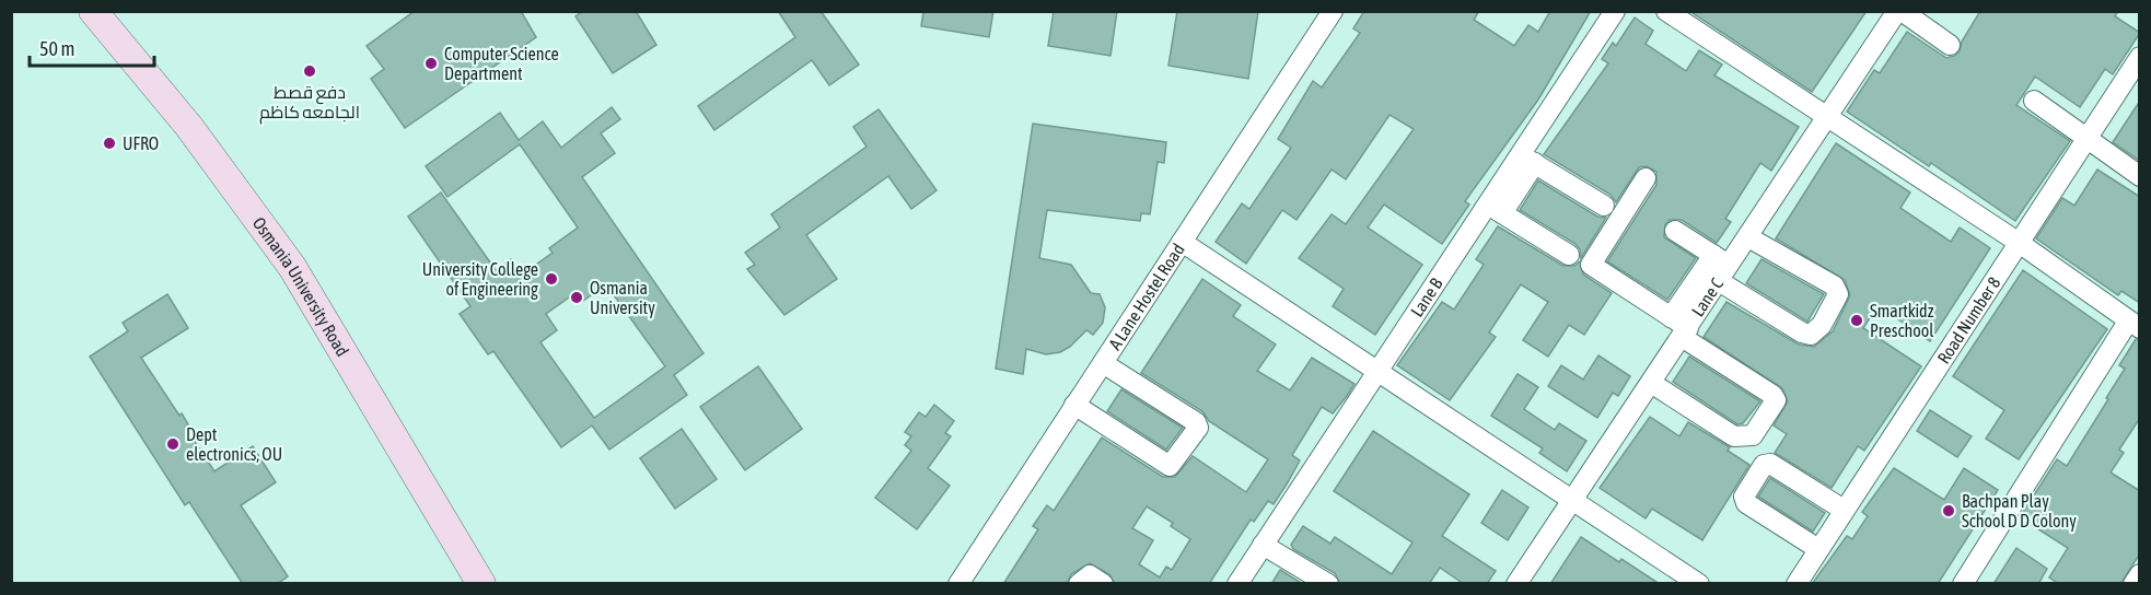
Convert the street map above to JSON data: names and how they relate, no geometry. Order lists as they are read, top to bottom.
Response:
{
  "streets": {
    "main road": ["Osmania University Road"],
    "street": [
      "A Lane Hostel Road",
      "Lane B",
      "Lane C",
      "Road Number 8"
    ]
  },
  "places": [
    "Computer Science Department",
    "دفع قصط الجامعه كاظم",
    "UFRO",
    "University College of Engineering",
    "Osmania University",
    "Smartkidz Preschool",
    "Dept electronics, OU",
    "Bachpan Play School D D Colony"
  ],
  "scale_bar": "50 m"
}
